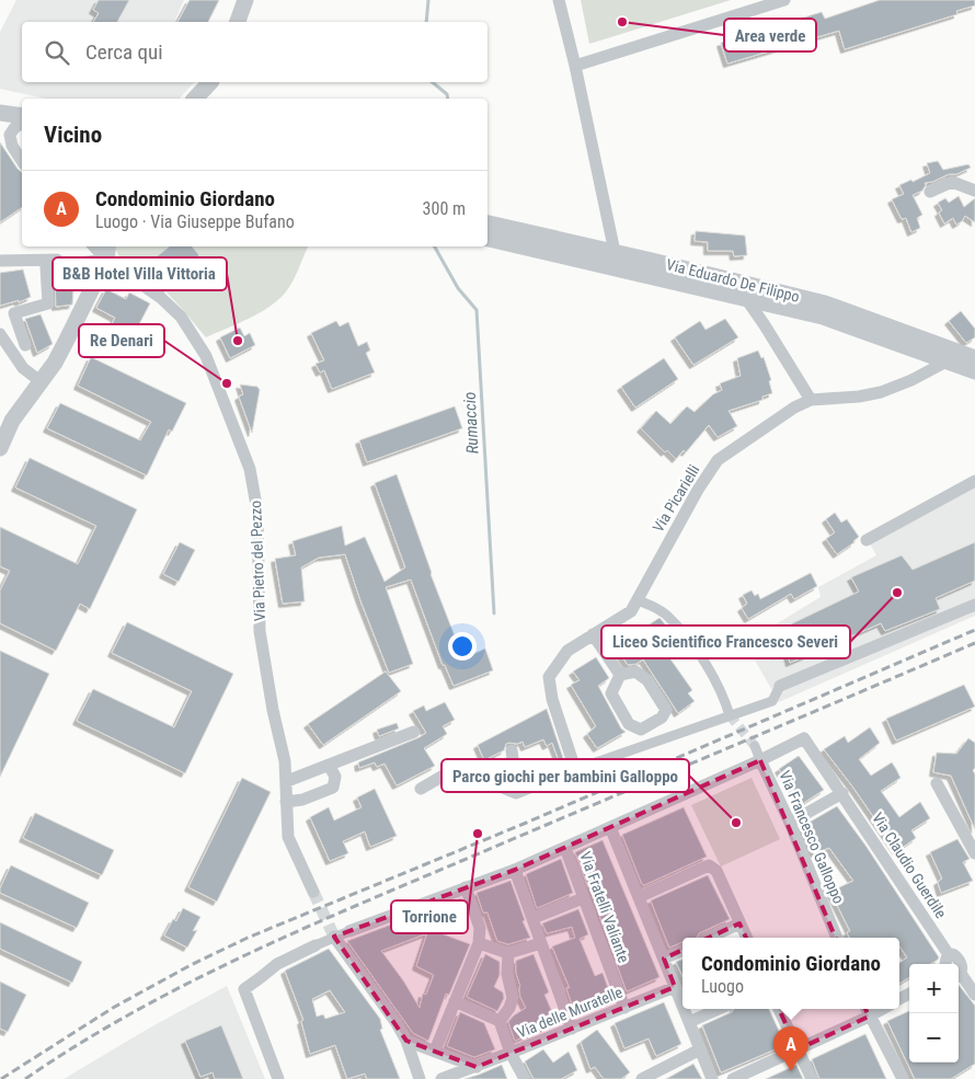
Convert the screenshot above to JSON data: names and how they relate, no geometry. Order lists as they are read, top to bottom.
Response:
{
  "streets": {
    "street": [
      "Via Eduardo De Filippo",
      "Via Picarielli",
      "Via Pietro del Pezzo",
      "Via Francesco Galloppo",
      "Via Claudio Guerdile",
      "Via Fratelli Valiante",
      "Via delle Muratelle"
    ]
  },
  "crossings": [
    ["Via Eduardo De Filippo", "Via Picarielli"],
    ["Via Francesco Galloppo", "Via Claudio Guerdile"],
    ["Via Fratelli Valiante", "Via delle Muratelle"]
  ],
  "water": ["Rumaccio"],
  "places": [
    "Area verde",
    "B&B Hotel Villa Vittoria",
    "Re Denari",
    "Liceo Scientifico Francesco Severi",
    "Parco giochi per bambini Galloppo",
    "Torrione"
  ],
  "page": {
    "search": "Cerca qui",
    "heading": "Vicino",
    "list": [
      {
        "mark": "A",
        "name": "Condominio Giordano",
        "note": "Luogo · Via Giuseppe Bufano",
        "value": "300 m"
      }
    ],
    "popup": ["Condominio Giordano", "Luogo"],
    "map_buttons": ["+", "−"],
    "pins": "A"
  }
}
